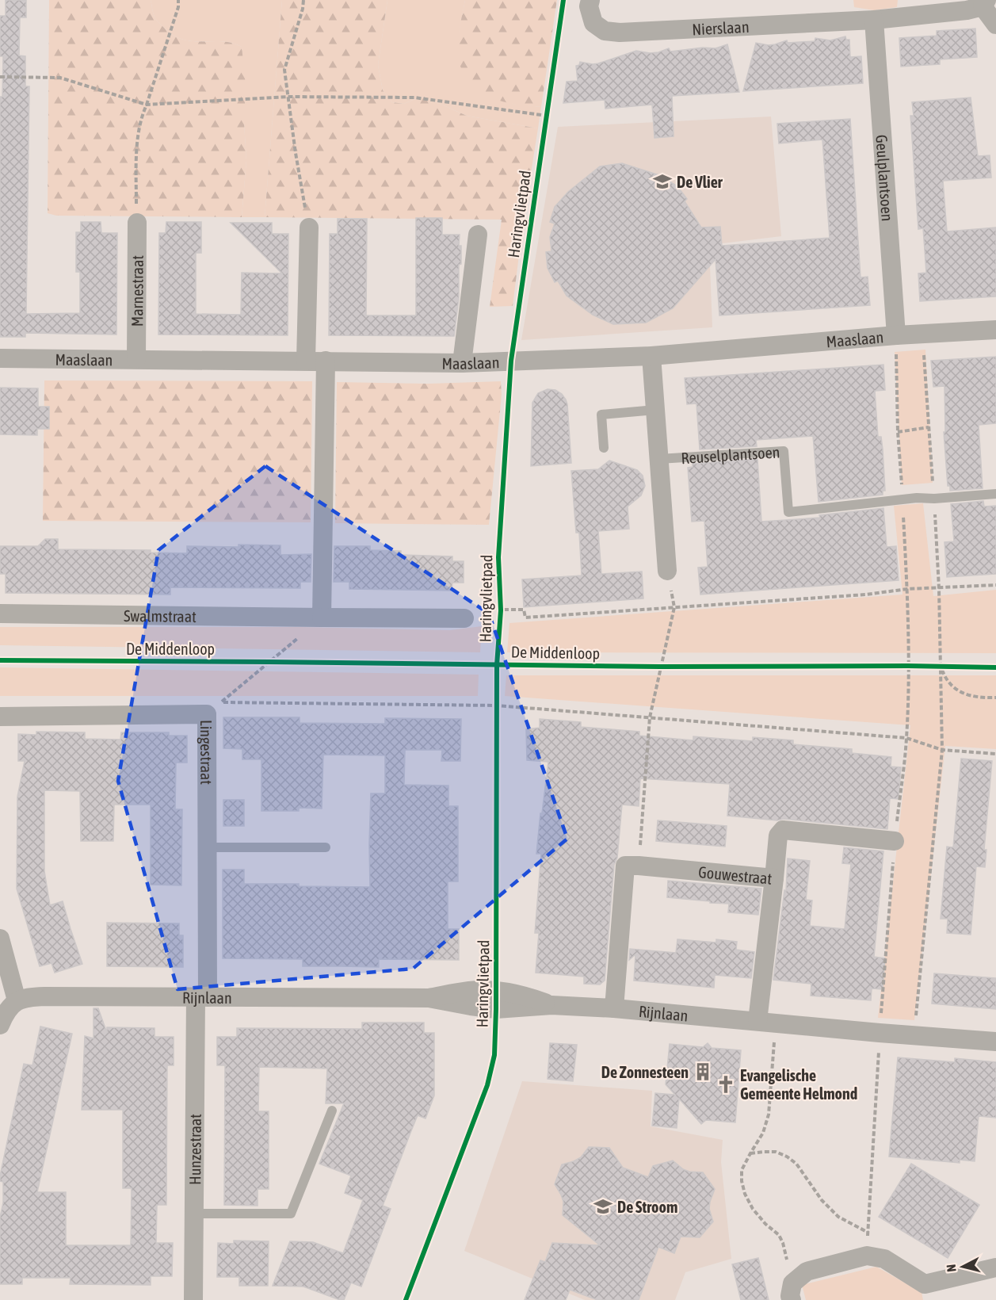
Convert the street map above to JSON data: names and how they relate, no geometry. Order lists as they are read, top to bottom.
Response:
{
  "streets": {
    "street": [
      "Nierslaan",
      "Geulplantsoen",
      "Marnestraat",
      "Maaslaan",
      "Reuselplantsoen",
      "Swalmstraat",
      "Lingestraat",
      "Gouwestraat",
      "Rijnlaan",
      "Hunzestraat"
    ],
    "cycle path": ["Haringvlietpad", "De Middenloop"]
  },
  "crossings": [
    ["Nierslaan", "Geulplantsoen"],
    ["Geulplantsoen", "Maaslaan"],
    ["Marnestraat", "Maaslaan"],
    ["Maaslaan", "Reuselplantsoen"],
    ["Lingestraat", "Rijnlaan"],
    ["Lingestraat", "Hunzestraat"],
    ["Gouwestraat", "Rijnlaan"],
    ["Rijnlaan", "Hunzestraat"]
  ],
  "places": {
    "school or university": ["De Vlier", "De Stroom"],
    "building": ["De Zonnesteen"],
    "church": ["Evangelische Gemeente Helmond"]
  },
  "north": "left"
}
